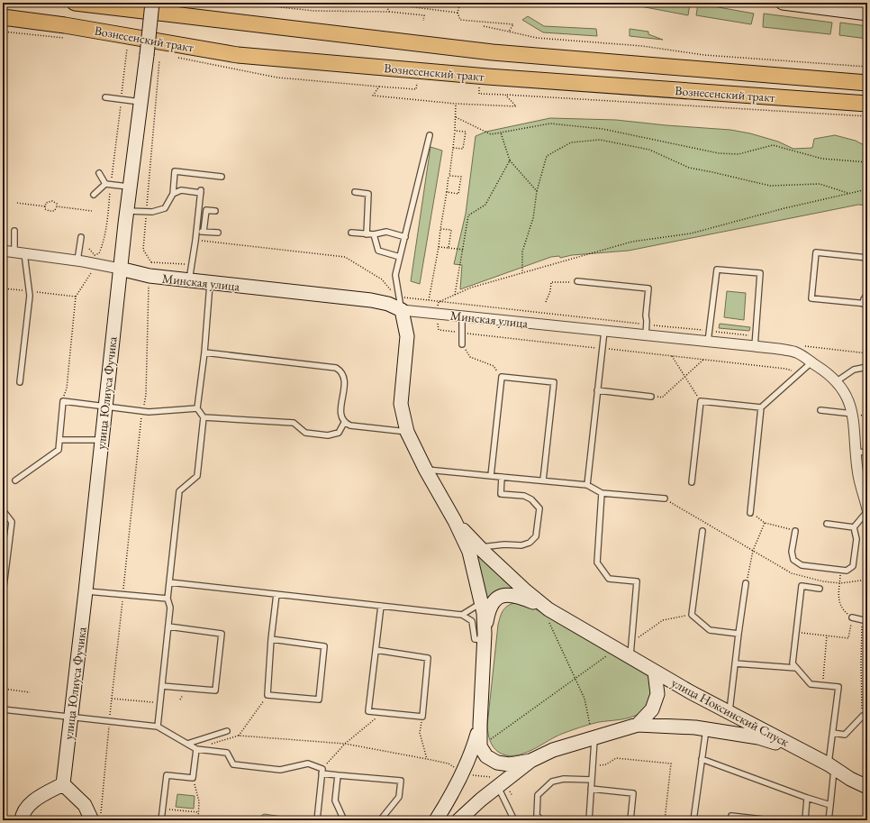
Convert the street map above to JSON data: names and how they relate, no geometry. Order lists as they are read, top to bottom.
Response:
{
  "streets": {
    "main road": ["Вознесенский тракт"],
    "street": ["Минская улица", "улица Юлиуса Фучика", "улица Ноксинский Спуск"]
  },
  "crossings": [
    ["Минская улица", "улица Юлиуса Фучика"],
    ["Минская улица", "улица Ноксинский Спуск"]
  ]
}
